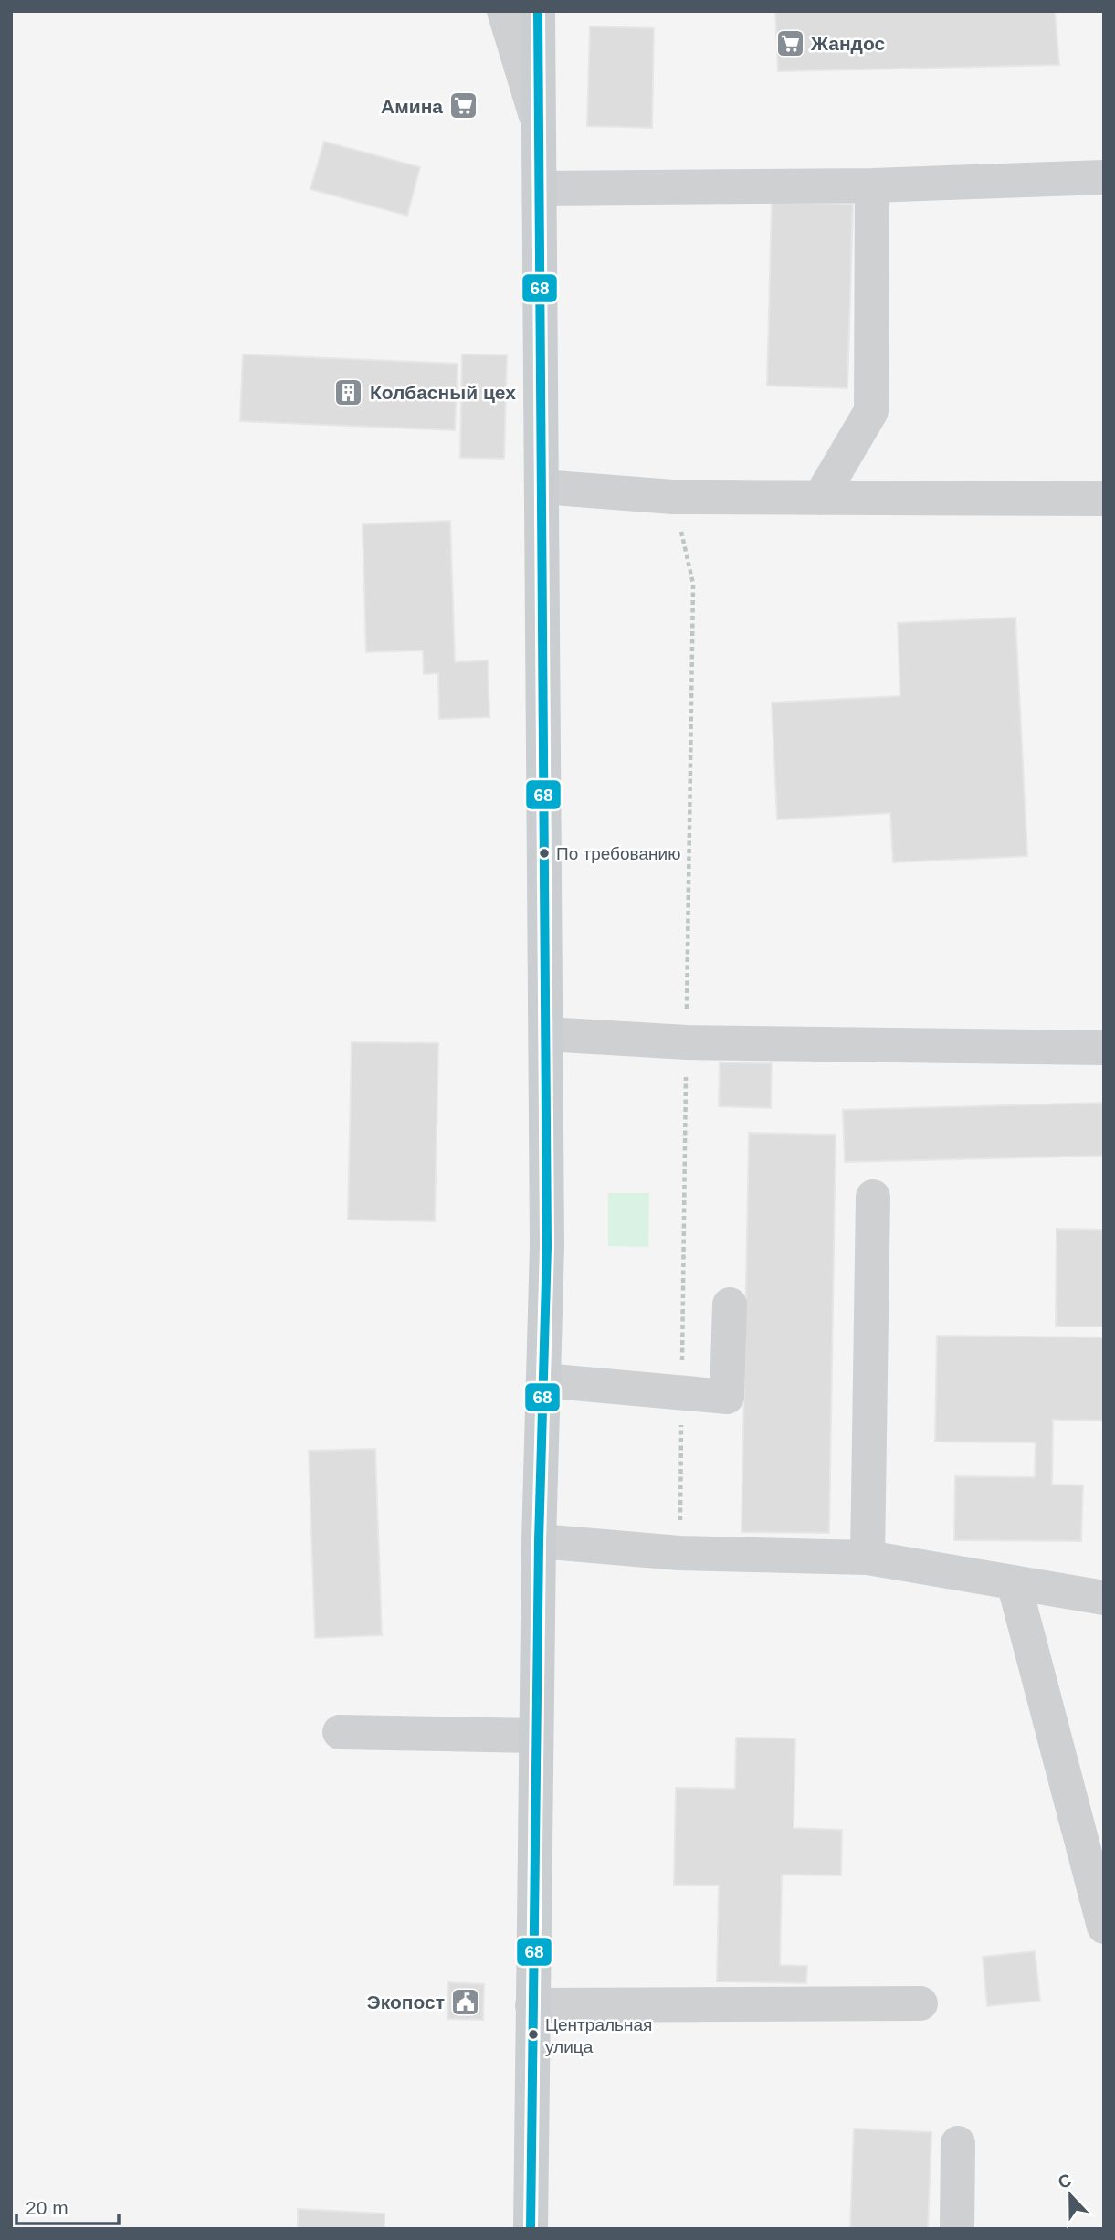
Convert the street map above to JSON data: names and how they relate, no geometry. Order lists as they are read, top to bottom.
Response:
{
  "places": {
    "supermarket": ["Жандос", "Амина"],
    "building": ["Колбасный цех"],
    "other": ["По требованию", "Центральная улица"],
    "public building": ["Экопост"]
  },
  "lines": ["transit line 68"],
  "scale_bar": "20 m",
  "north": "top"
}
